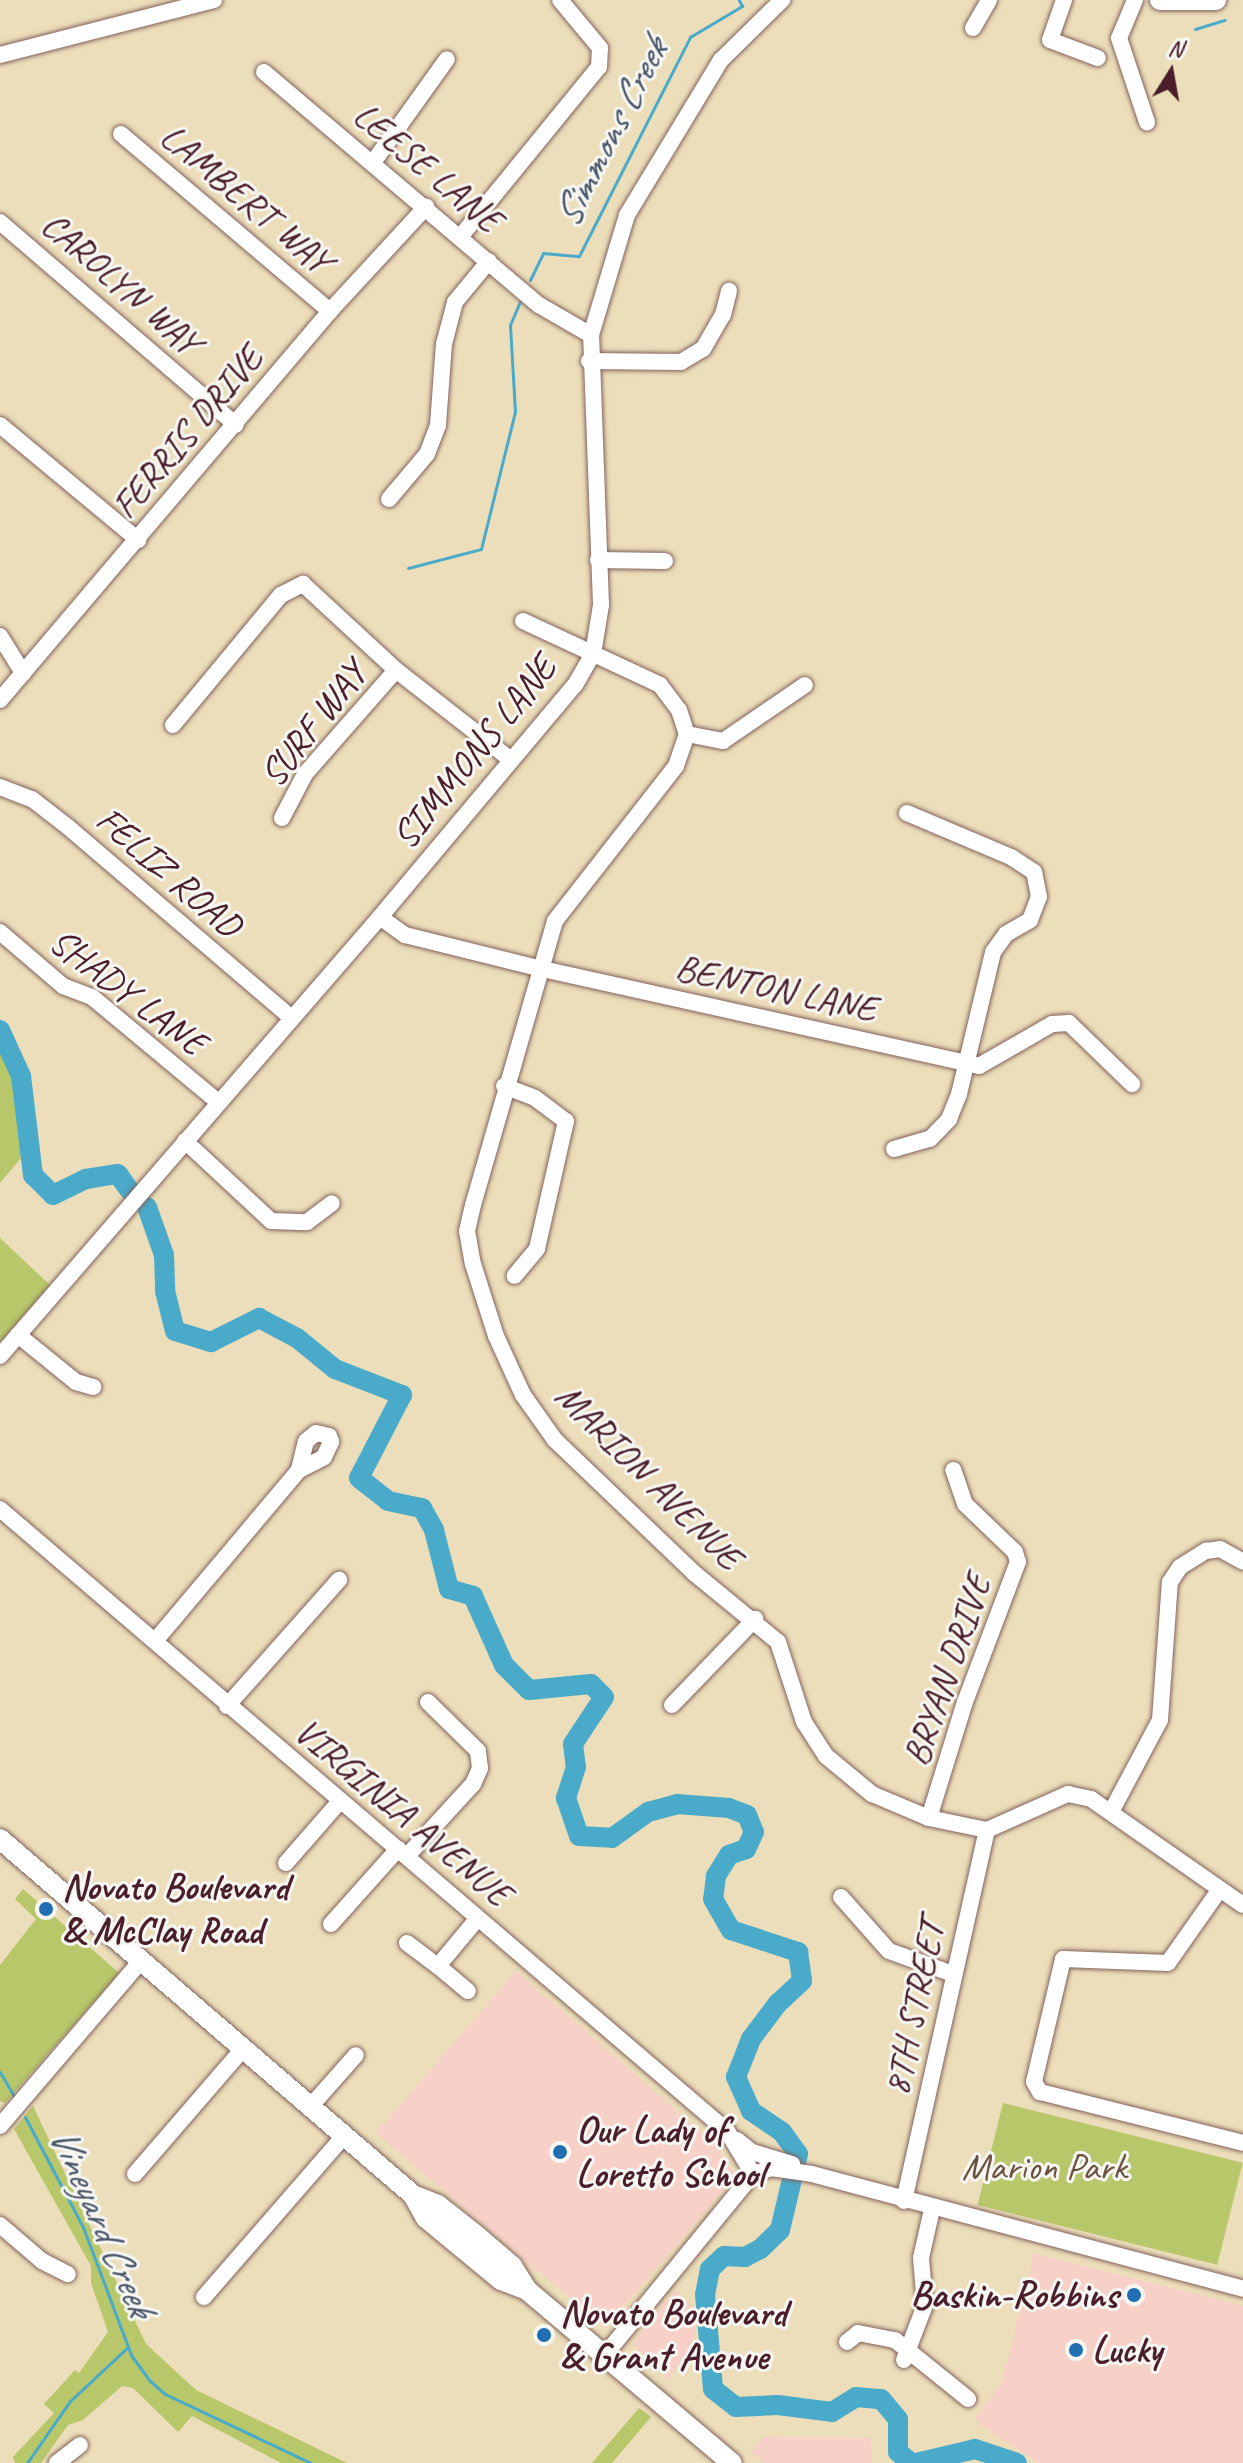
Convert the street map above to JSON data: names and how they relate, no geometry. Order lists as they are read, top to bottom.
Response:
{
  "streets": {
    "street": [
      "LEESE LANE",
      "LAMBERT WAY",
      "CAROLYN WAY",
      "FERRIS DRIVE",
      "SURF WAY",
      "SIMMONS LANE",
      "FELIZ ROAD",
      "BENTON LANE",
      "SHADY LANE",
      "MARION AVENUE",
      "BRYAN DRIVE",
      "VIRGINIA AVENUE",
      "8TH STREET"
    ]
  },
  "crossings": [
    ["LEESE LANE", "FERRIS DRIVE"],
    ["LEESE LANE", "SIMMONS LANE"],
    ["LAMBERT WAY", "FERRIS DRIVE"],
    ["CAROLYN WAY", "FERRIS DRIVE"],
    ["SIMMONS LANE", "FELIZ ROAD"],
    ["SIMMONS LANE", "BENTON LANE"],
    ["SIMMONS LANE", "SHADY LANE"],
    ["BENTON LANE", "MARION AVENUE"],
    ["MARION AVENUE", "BRYAN DRIVE"],
    ["MARION AVENUE", "8TH STREET"]
  ],
  "water": ["Simmons Creek", "Vineyard Creek"],
  "parks": ["Marion Park"],
  "places": [
    "Novato Boulevard & McClay Road",
    "Our Lady of Loretto School",
    "Baskin-Robbins",
    "Novato Boulevard & Grant Avenue",
    "Lucky"
  ],
  "north": "top"
}
